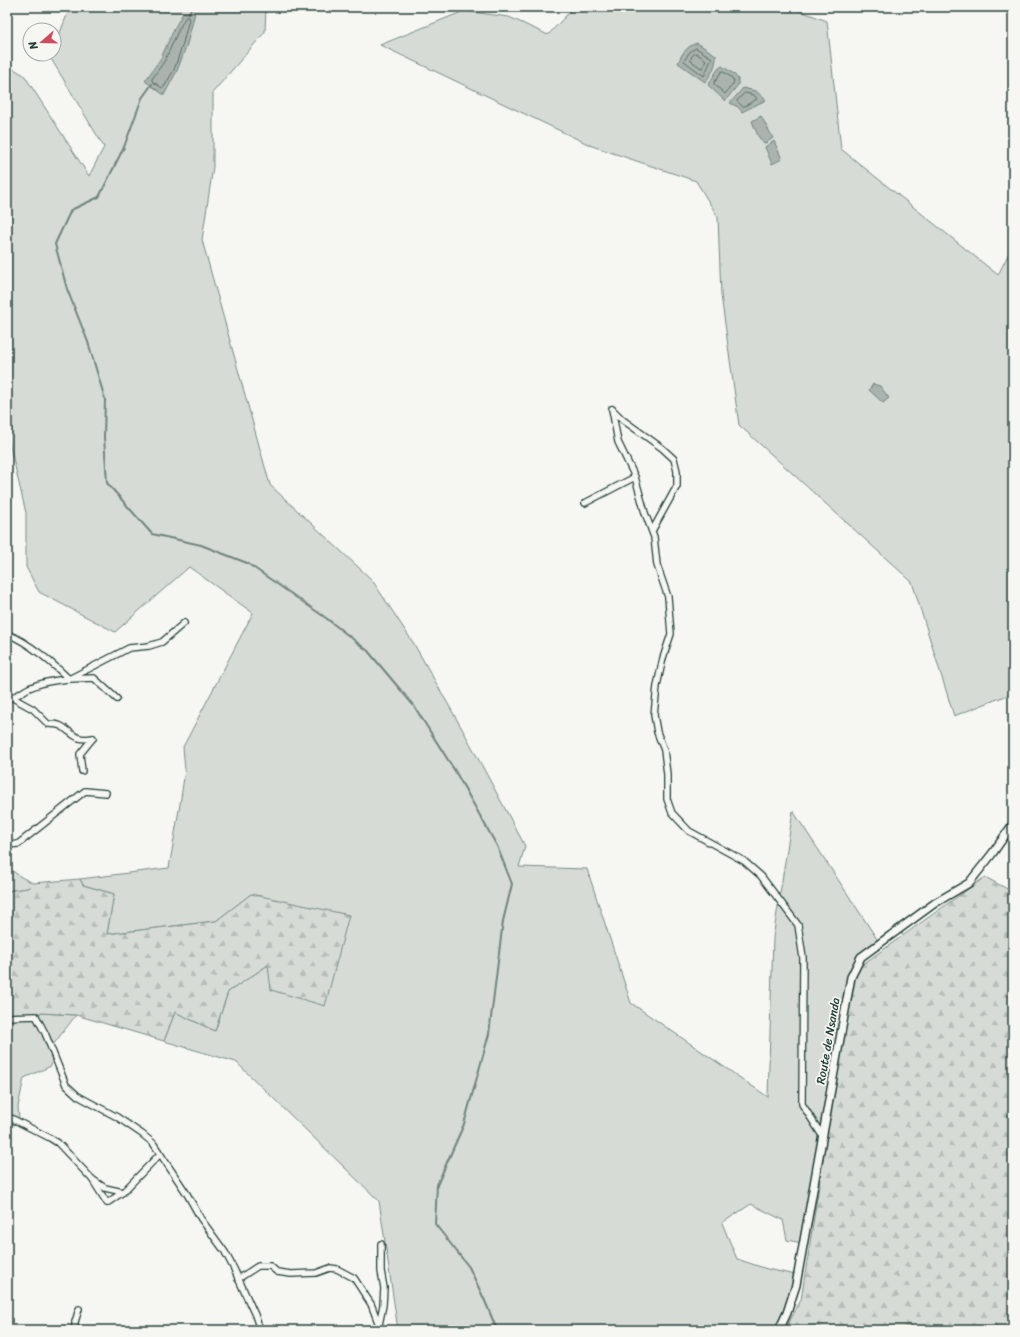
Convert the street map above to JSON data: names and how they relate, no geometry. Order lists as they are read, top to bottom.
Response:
{
  "streets": {
    "street": ["Route de Nsanda"]
  },
  "north": "left"
}
